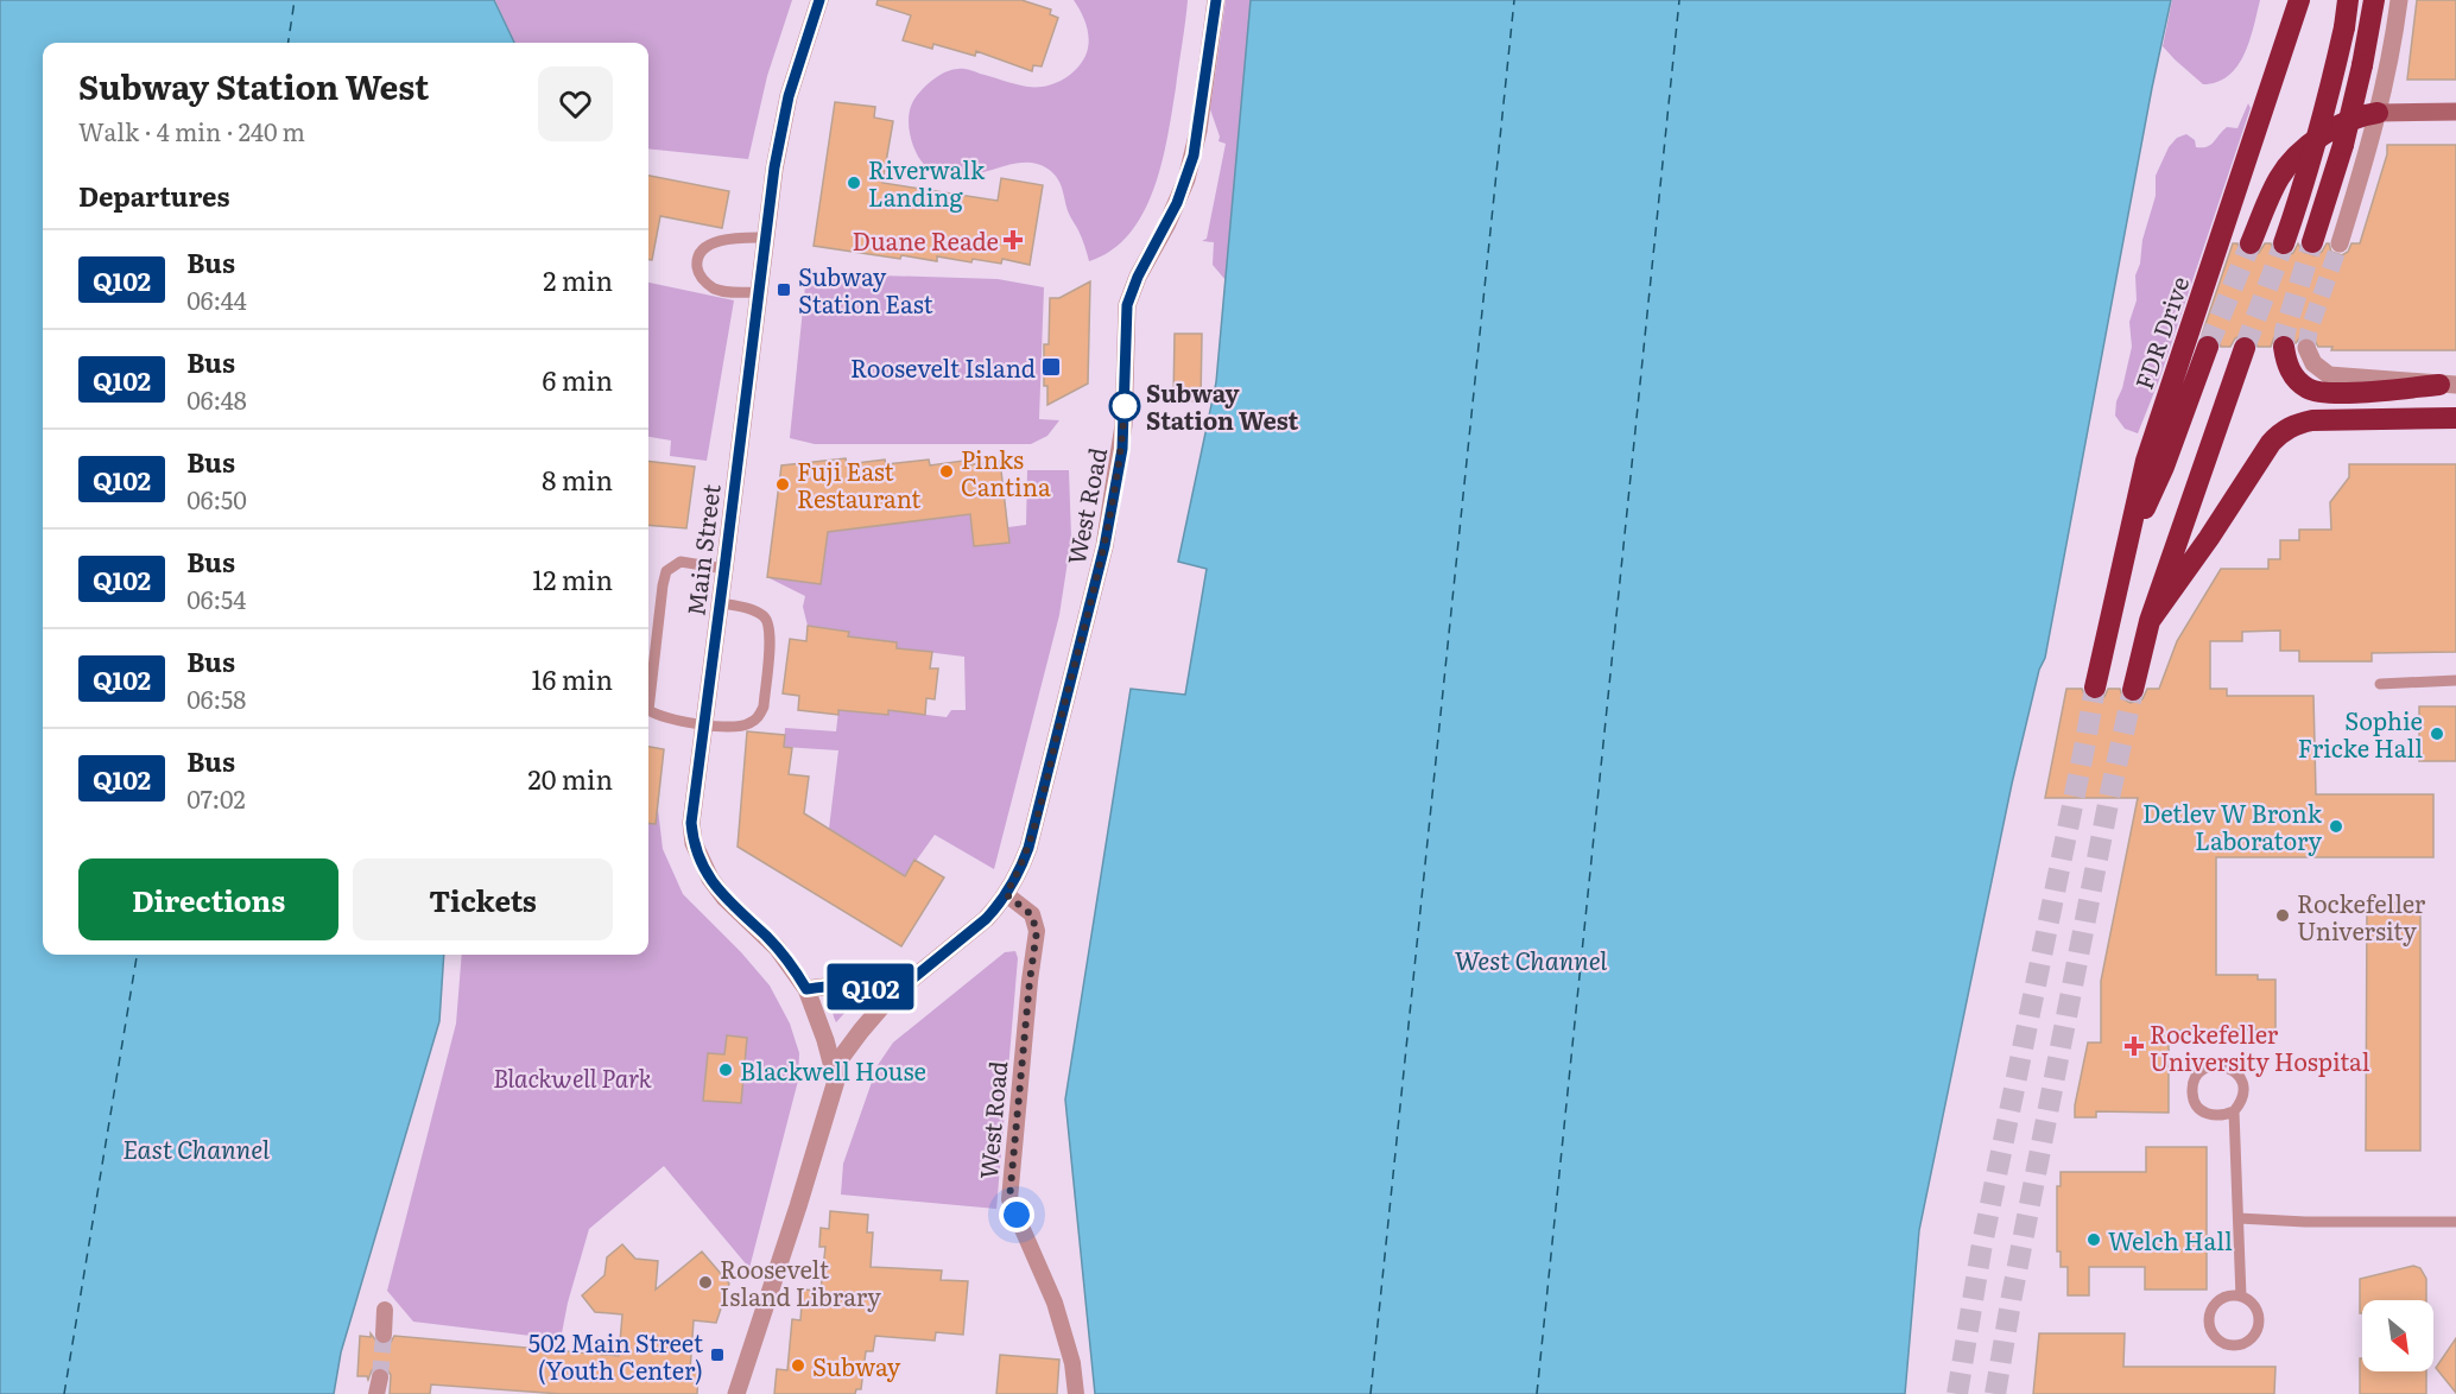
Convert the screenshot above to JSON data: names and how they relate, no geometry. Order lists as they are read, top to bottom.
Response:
{
  "streets": {
    "highway": ["FDR Drive"],
    "street": ["West Road", "Main Street"]
  },
  "water": ["West Channel", "East Channel"],
  "parks": ["Blackwell Park"],
  "places": {
    "other": [
      "Riverwalk Landing",
      "Subway Station West",
      "Pinks Cantina",
      "Fuji East Restaurant",
      "Sophie Fricke Hall",
      "Detlev W Bronk Laboratory",
      "Rockefeller University",
      "Blackwell House",
      "Welch Hall",
      "Roosevelt Island Library",
      "Subway"
    ],
    "health": ["Duane Reade", "Rockefeller University Hospital"],
    "transit": ["Subway Station East", "Roosevelt Island", "502 Main Street (Youth Center)"]
  },
  "lines": ["bus line Q102"],
  "north": "bottom right",
  "page": {
    "on_map": "Q102",
    "heading": [
      ["Subway Station West", "Walk · 4 min · 240 m"],
      "Departures"
    ],
    "list": [
      {
        "mark": "Q102",
        "name": "Bus",
        "note": "06:44",
        "value": "2 min"
      },
      {
        "mark": "Q102",
        "name": "Bus",
        "note": "06:48",
        "value": "6 min"
      },
      {
        "mark": "Q102",
        "name": "Bus",
        "note": "06:50",
        "value": "8 min"
      },
      {
        "mark": "Q102",
        "name": "Bus",
        "note": "06:54",
        "value": "12 min"
      },
      {
        "mark": "Q102",
        "name": "Bus",
        "note": "06:58",
        "value": "16 min"
      },
      {
        "mark": "Q102",
        "name": "Bus",
        "note": "07:02",
        "value": "20 min"
      }
    ],
    "buttons": ["Directions", "Tickets"]
  }
}
